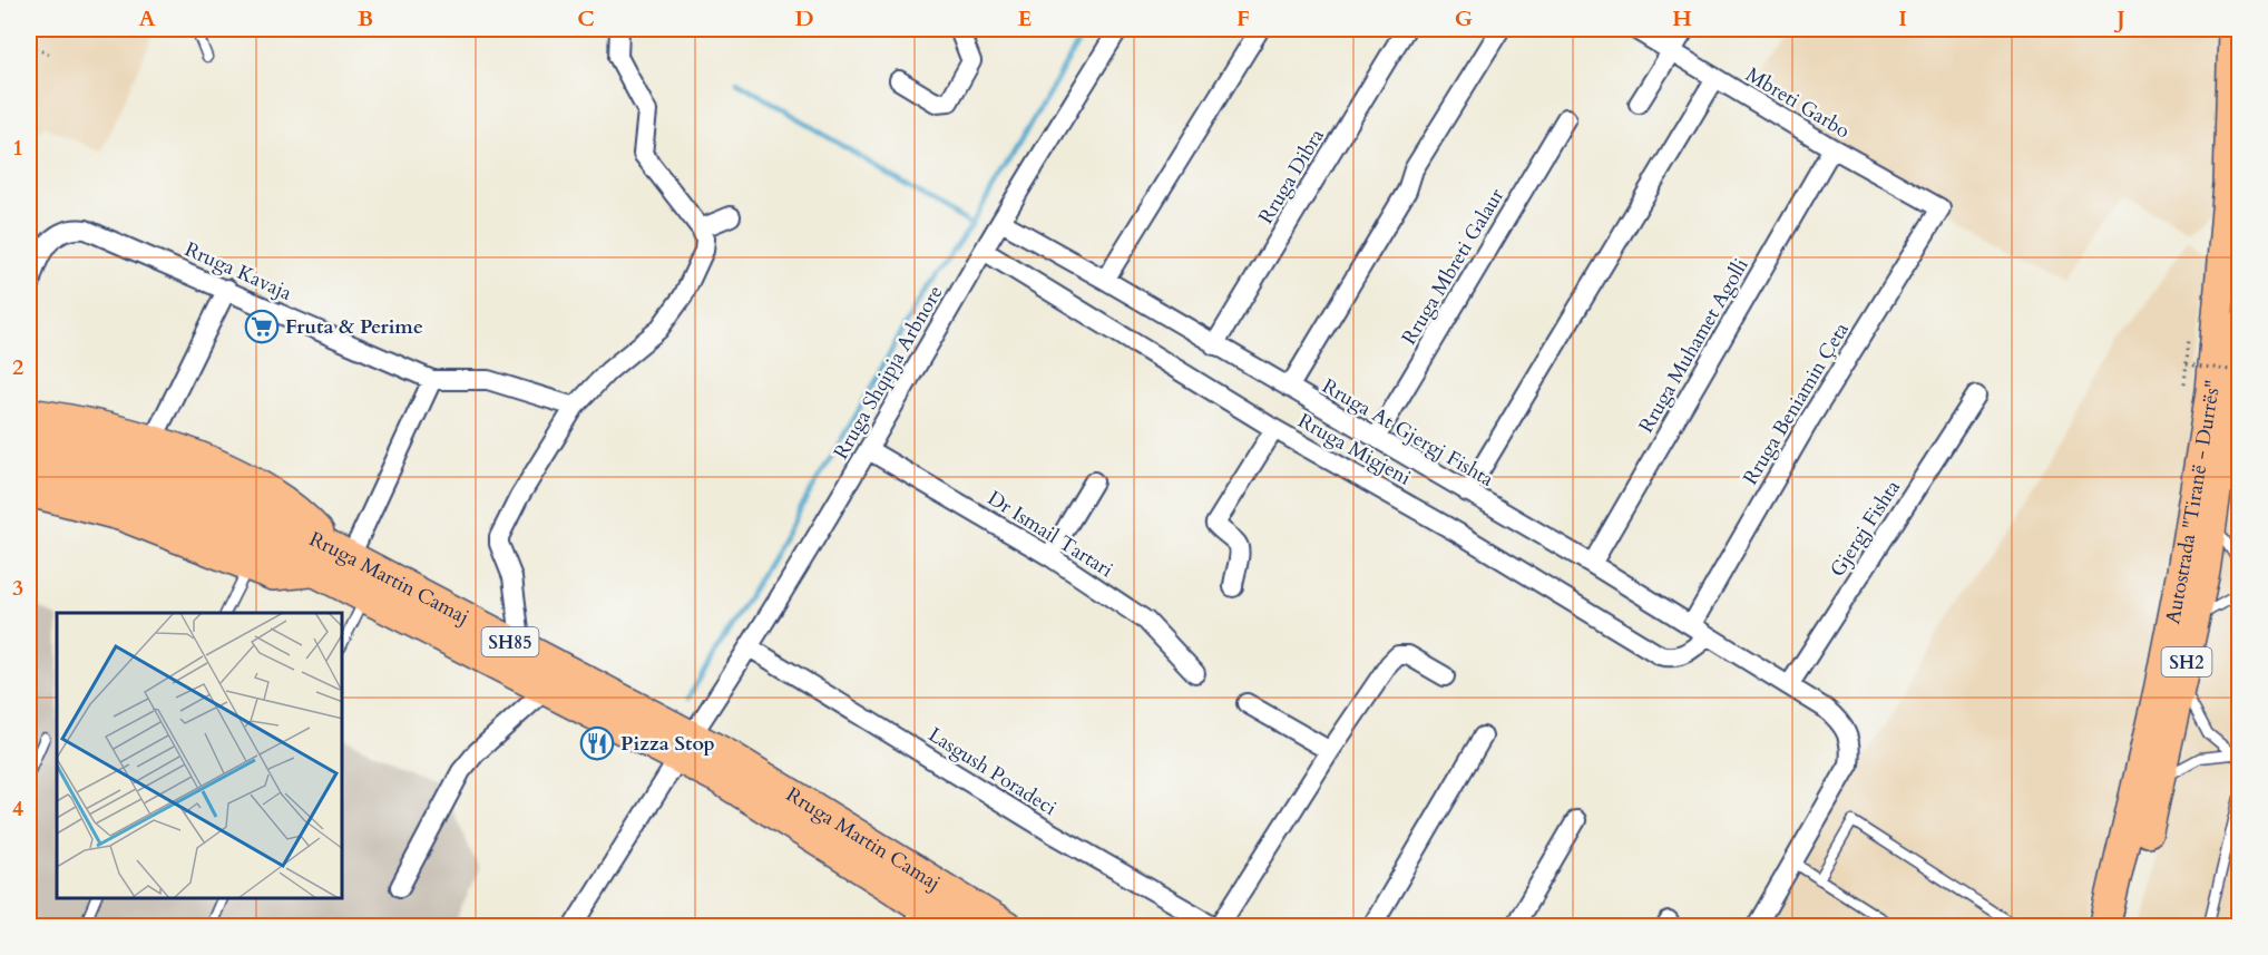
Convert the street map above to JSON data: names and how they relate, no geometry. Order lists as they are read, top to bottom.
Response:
{
  "streets": {
    "highway": [
      "Autostrada \"Tiranë - Durrës\"",
      "Rruga Martin Camaj",
      "SH85",
      "SH2"
    ],
    "street": [
      "Mbreti Garbo",
      "Rruga Dibra",
      "Rruga Mbreti Galaur",
      "Rruga Kavaja",
      "Rruga Muhamet Agolli",
      "Rruga Shqipja Arbnore",
      "Rruga Beniamin Çeta",
      "Rruga At Gjergj Fishta",
      "Rruga Migjeni",
      "Gjergj Fishta",
      "Dr Ismail Tartari",
      "Lasgush Poradeci"
    ]
  },
  "crossings": [
    ["Mbreti Garbo", "Rruga Muhamet Agolli"],
    ["Mbreti Garbo", "Rruga Beniamin Çeta"],
    ["Rruga Dibra", "Rruga At Gjergj Fishta"],
    ["Rruga Mbreti Galaur", "Rruga At Gjergj Fishta"],
    ["Rruga Muhamet Agolli", "Rruga At Gjergj Fishta"],
    ["Rruga Shqipja Arbnore", "Rruga At Gjergj Fishta"],
    ["Rruga Shqipja Arbnore", "Rruga Migjeni"],
    ["Rruga Shqipja Arbnore", "Dr Ismail Tartari"],
    ["Rruga Shqipja Arbnore", "Rruga Martin Camaj"],
    ["Rruga Shqipja Arbnore", "Lasgush Poradeci"],
    ["Rruga Beniamin Çeta", "Rruga At Gjergj Fishta"],
    ["Rruga At Gjergj Fishta", "Rruga Migjeni"],
    ["Rruga At Gjergj Fishta", "Gjergj Fishta"]
  ],
  "places": {
    "supermarket": ["Fruta & Perime"],
    "restaurant": ["Pizza Stop"]
  },
  "grid": {
    "columns": [
      "A",
      "B",
      "C",
      "D",
      "E",
      "F",
      "G",
      "H",
      "I",
      "J"
    ],
    "rows": [
      "1",
      "2",
      "3",
      "4"
    ]
  }
}
